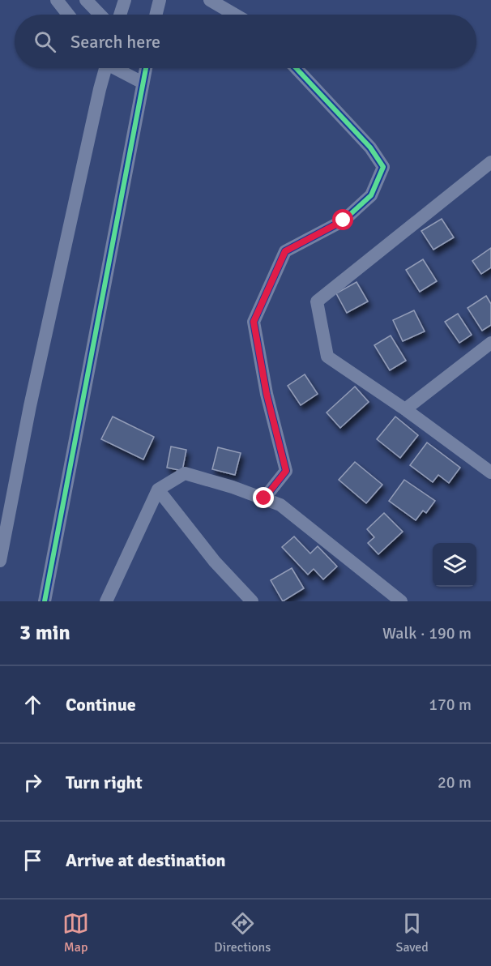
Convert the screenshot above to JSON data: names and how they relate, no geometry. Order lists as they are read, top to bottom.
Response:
{
  "page": {
    "search": "Search here",
    "heading": ["3 min", "Walk · 190 m"],
    "list": [
      ["Continue", "170 m"],
      ["Turn right", "20 m"],
      "Arrive at destination"
    ],
    "nav": ["Map", "Directions", "Saved"]
  }
}
